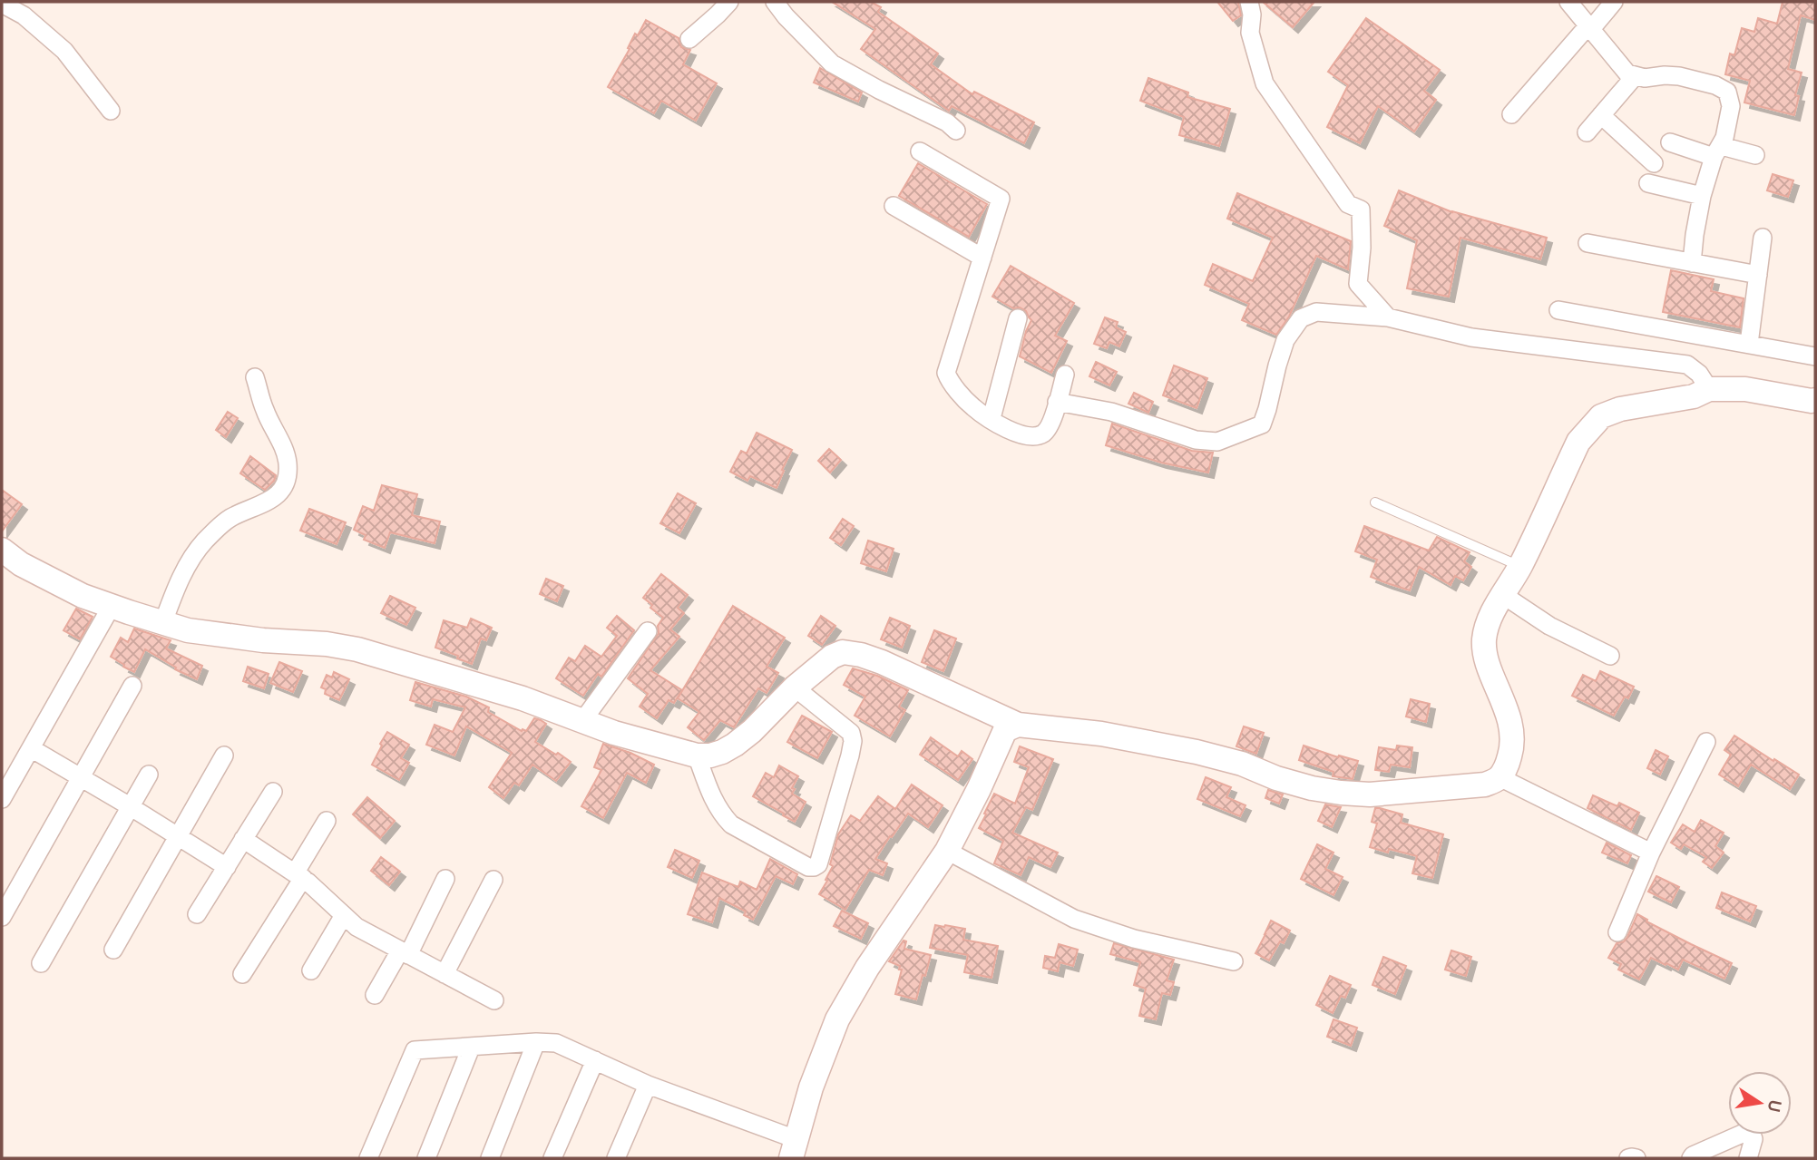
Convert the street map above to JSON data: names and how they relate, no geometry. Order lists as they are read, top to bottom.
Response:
{
  "north": "right"
}
